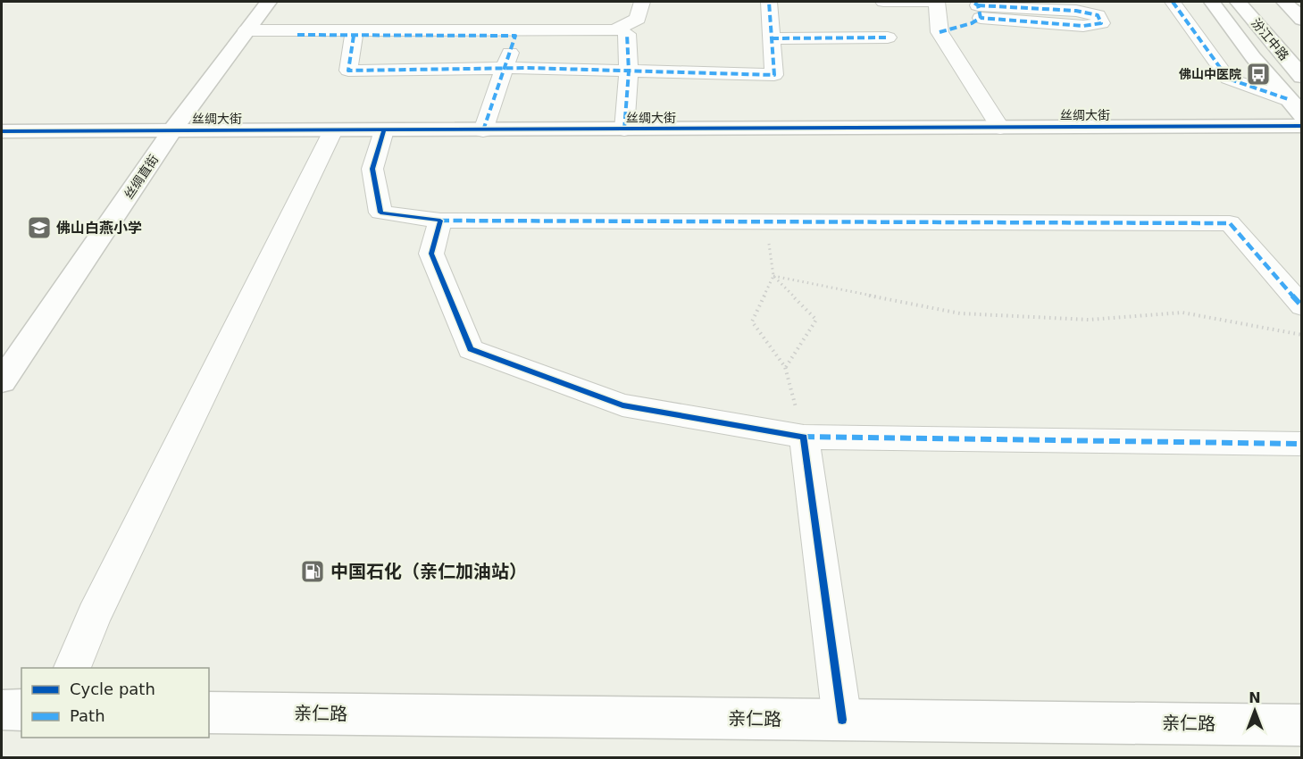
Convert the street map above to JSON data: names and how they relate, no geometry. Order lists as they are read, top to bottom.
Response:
{
  "streets": {
    "street": [
      "汾江中路",
      "丝绸大街",
      "丝绸直街",
      "亲仁路"
    ]
  },
  "crossings": [
    ["丝绸大街", "丝绸直街"]
  ],
  "places": {
    "bus stop": ["佛山中医院"],
    "school or university": ["佛山白燕小学"],
    "fuel station": ["中国石化（亲仁加油站）"]
  },
  "legend": ["Cycle path", "Path"],
  "north": "top"
}
